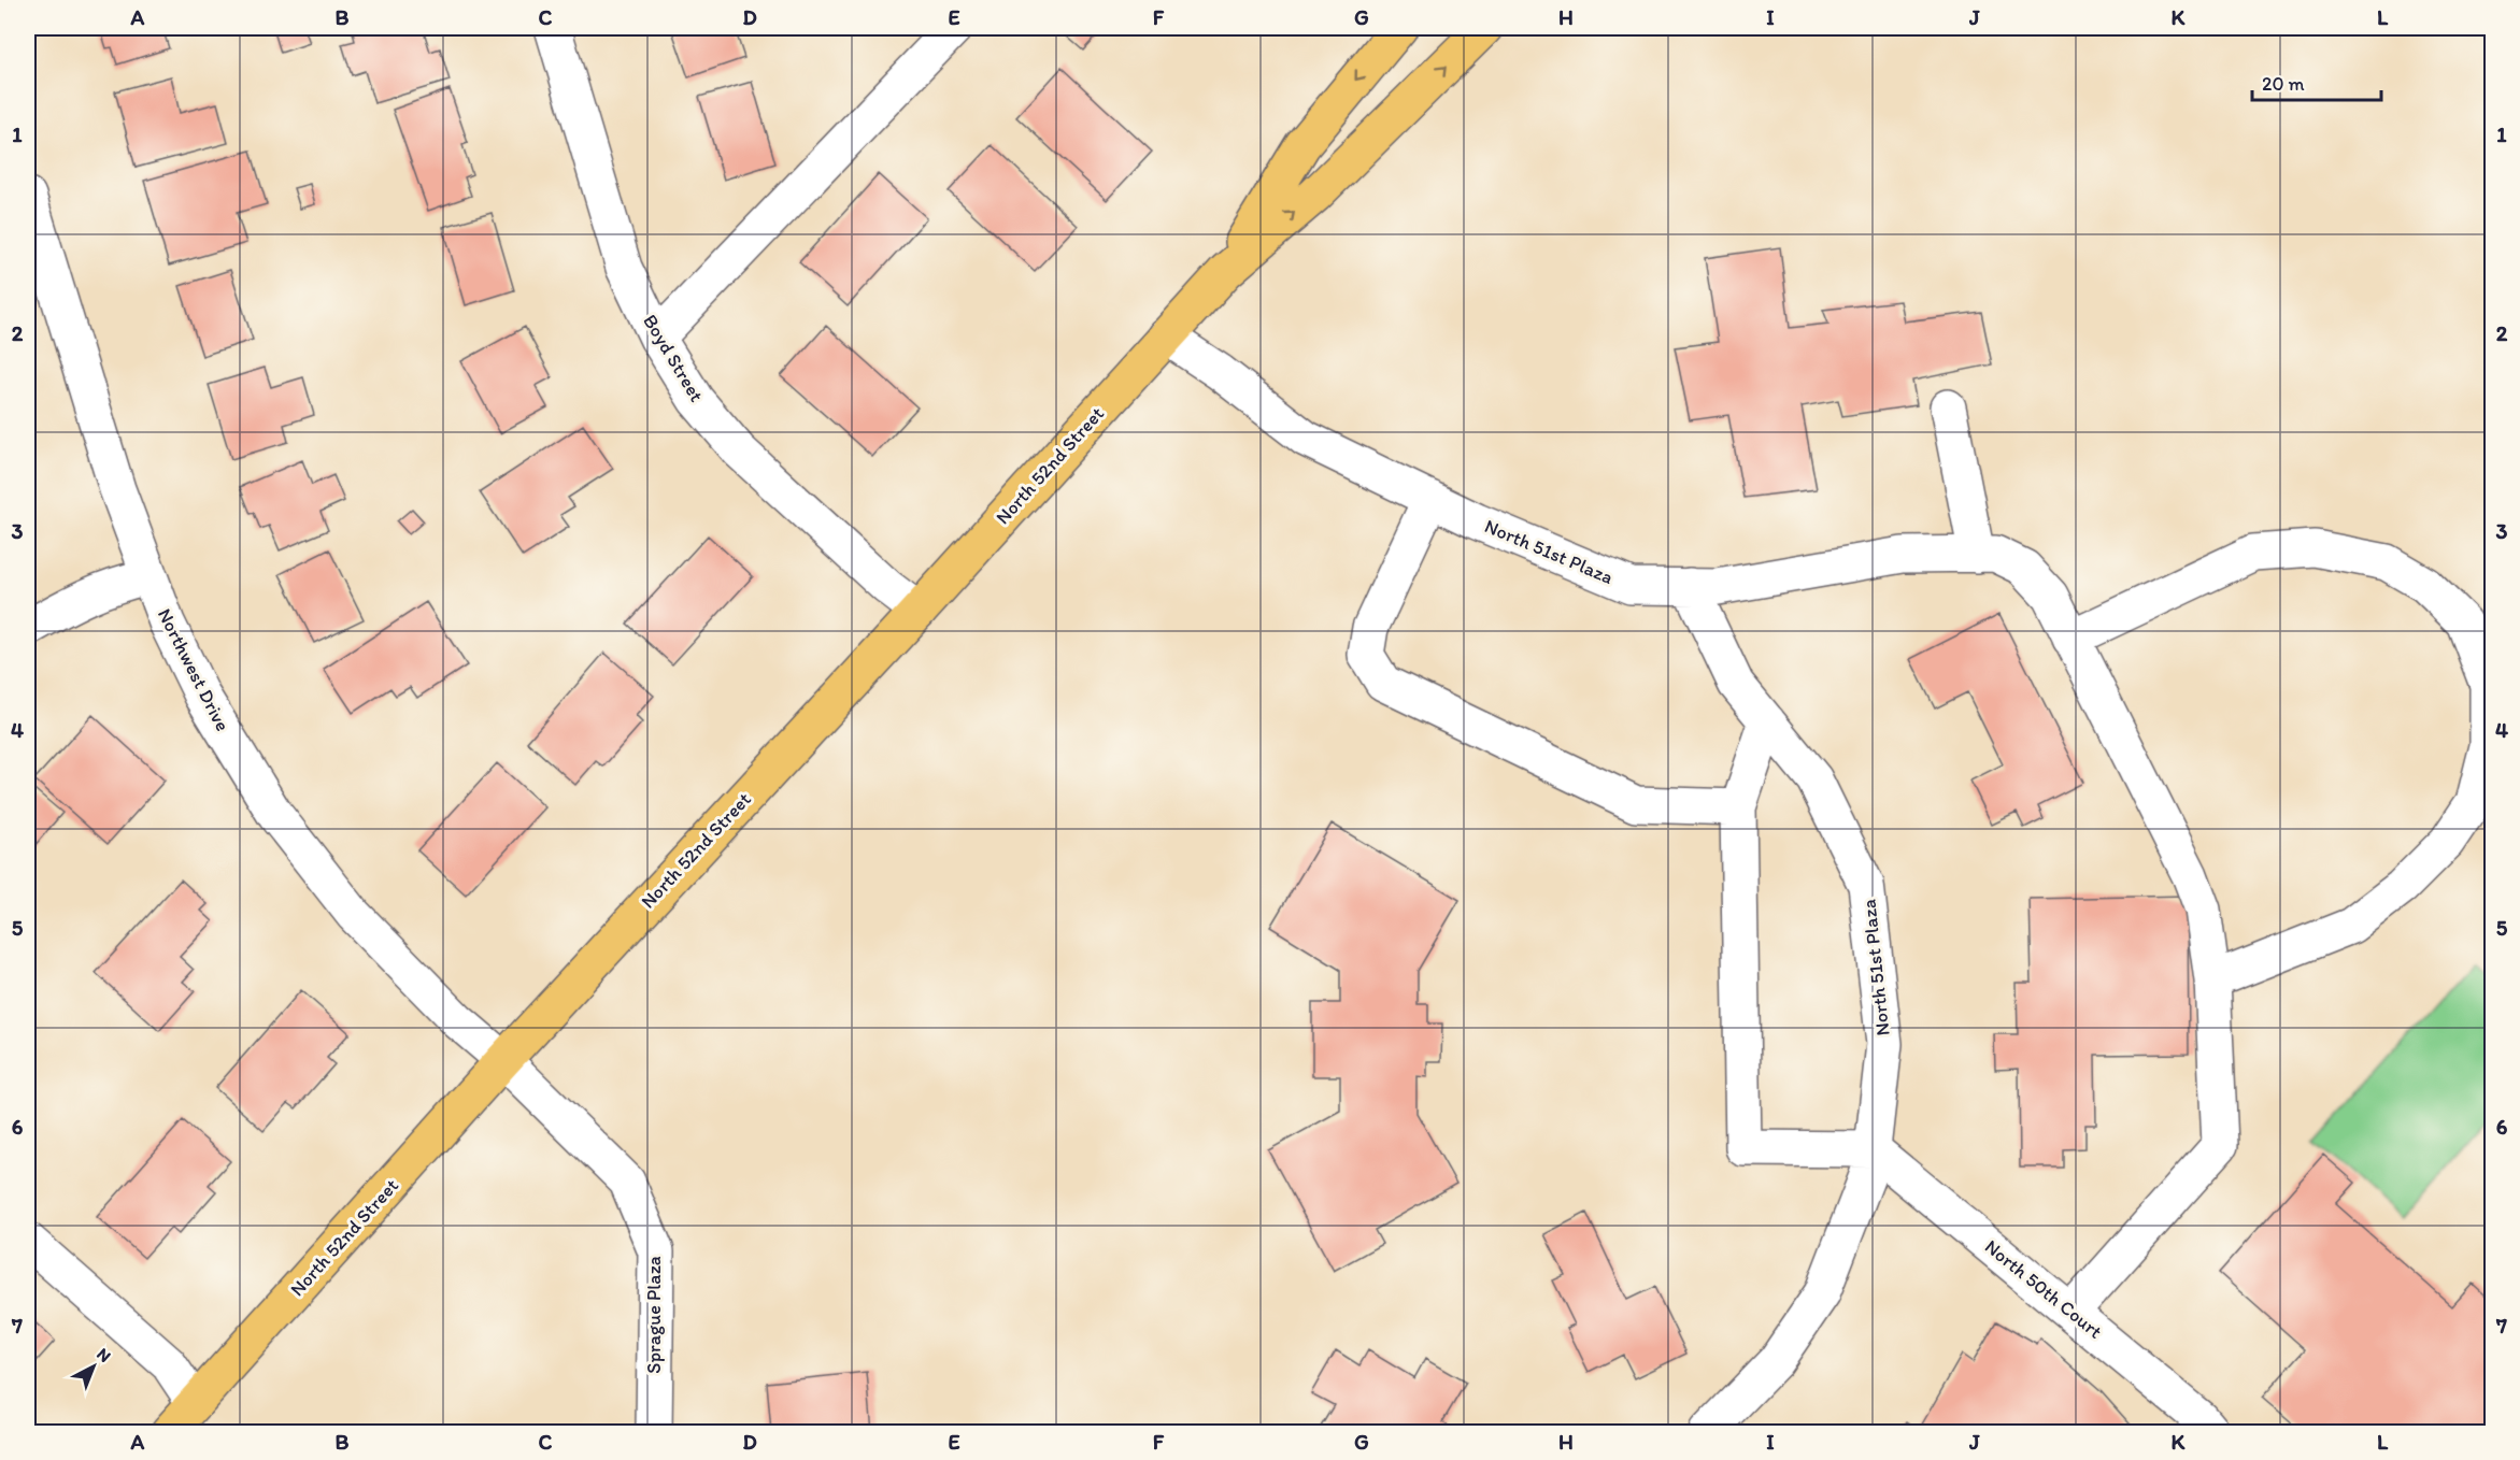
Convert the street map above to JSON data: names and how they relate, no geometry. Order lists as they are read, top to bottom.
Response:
{
  "streets": {
    "main road": ["North 52nd Street"],
    "street": [
      "Boyd Street",
      "North 51st Plaza",
      "Northwest Drive",
      "North 50th Court",
      "Sprague Plaza"
    ]
  },
  "crossings": [
    ["Boyd Street", "North 52nd Street"],
    ["North 52nd Street", "North 51st Plaza"],
    ["North 52nd Street", "Northwest Drive"],
    ["North 52nd Street", "Sprague Plaza"],
    ["North 51st Plaza", "North 50th Court"],
    ["Northwest Drive", "Sprague Plaza"]
  ],
  "scale_bar": "20 m",
  "north": "top right",
  "grid": {
    "columns": [
      "A",
      "B",
      "C",
      "D",
      "E",
      "F",
      "G",
      "H",
      "I",
      "J",
      "K",
      "L"
    ],
    "rows": [
      "1",
      "2",
      "3",
      "4",
      "5",
      "6",
      "7"
    ]
  }
}
